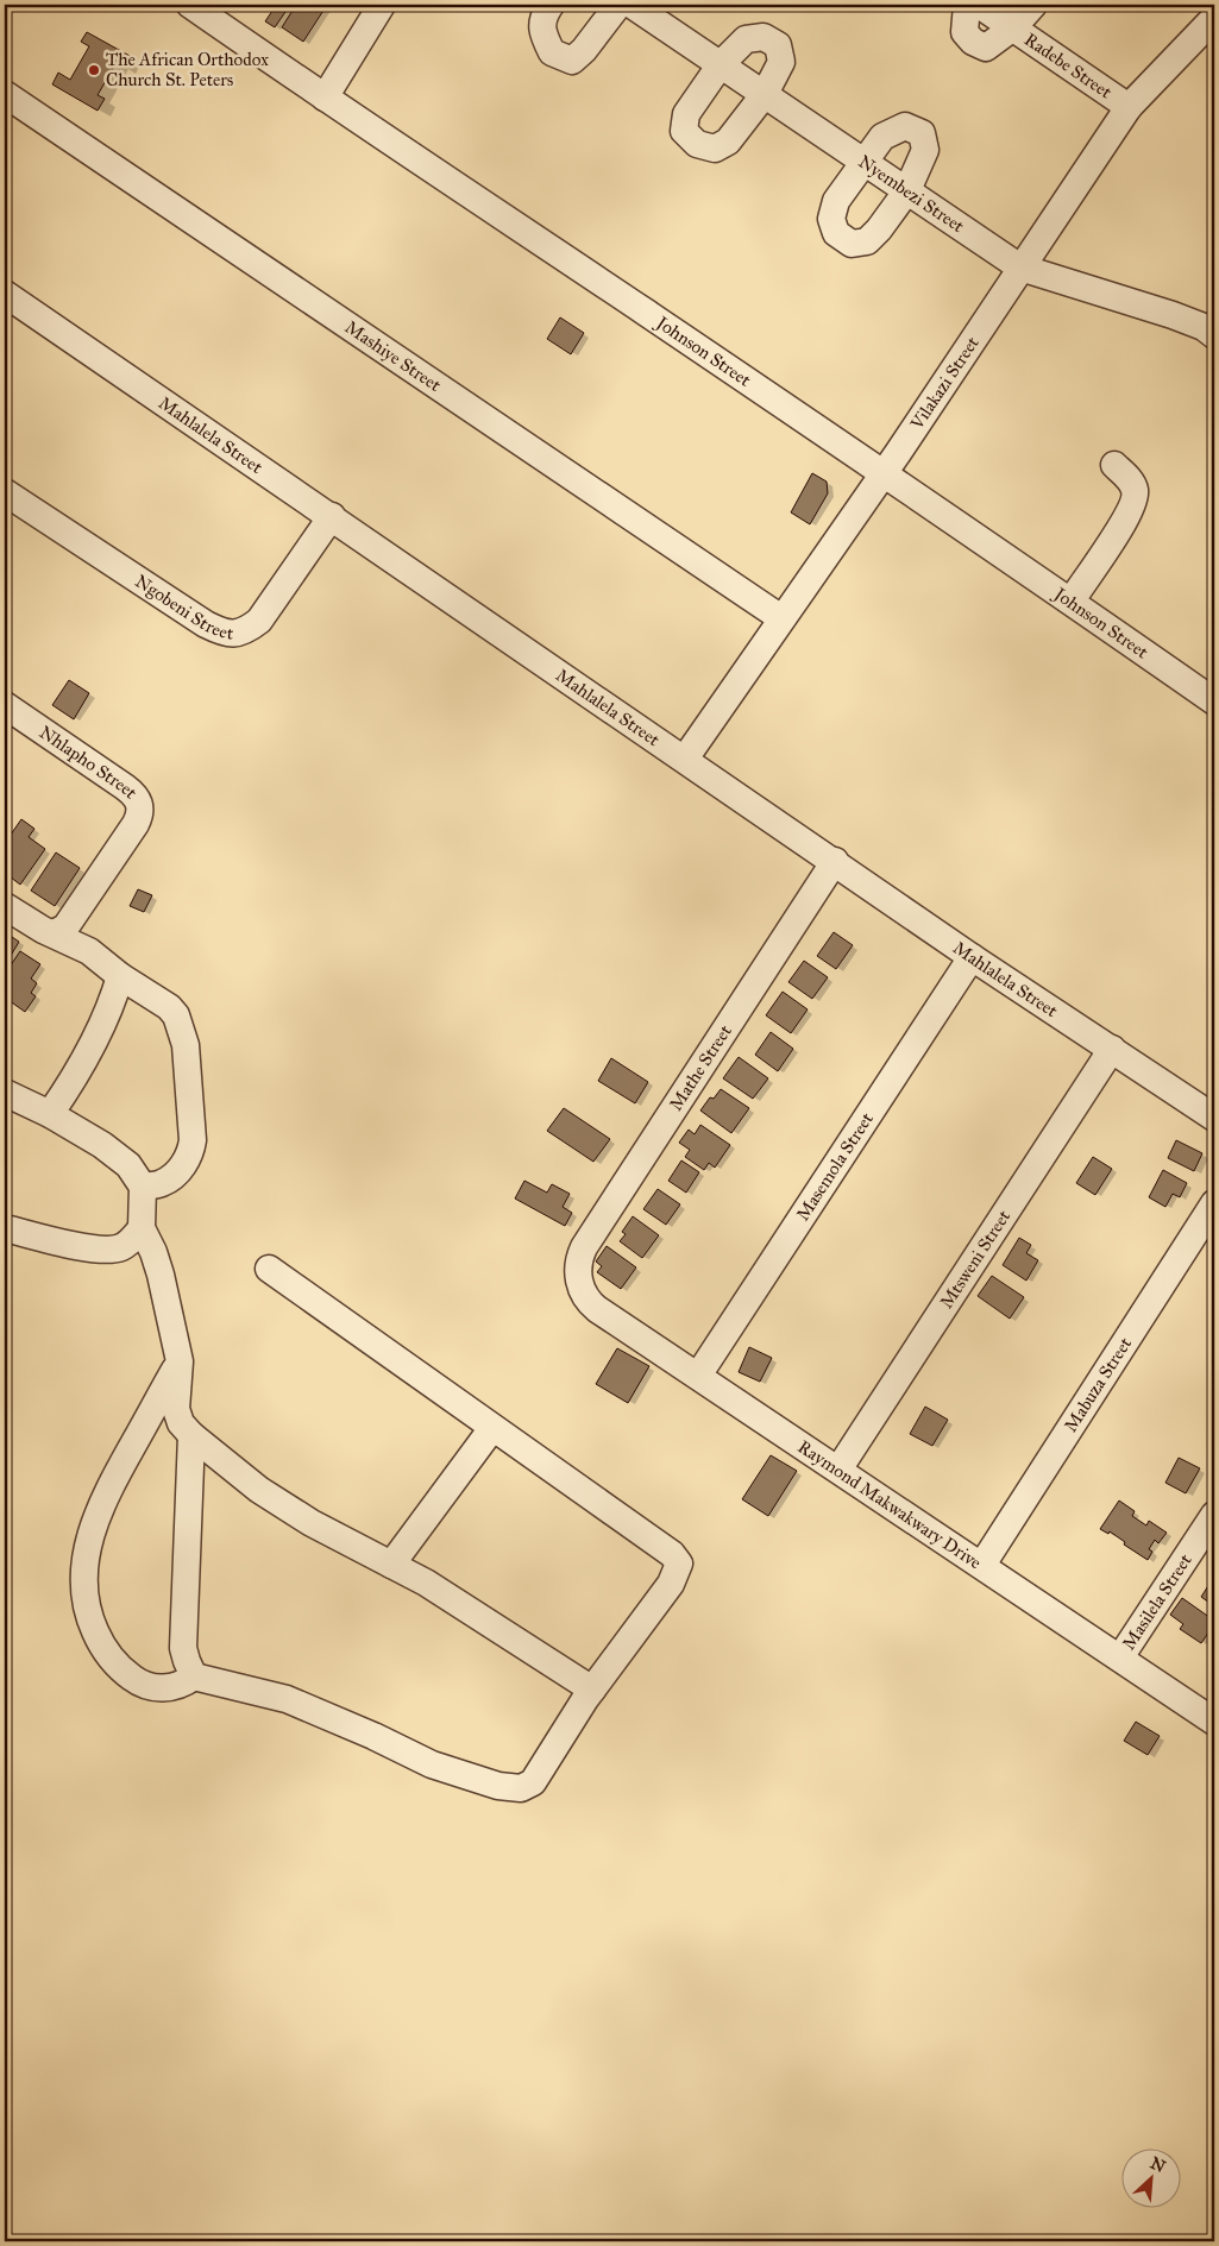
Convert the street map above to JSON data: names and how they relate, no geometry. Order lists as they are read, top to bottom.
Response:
{
  "streets": {
    "street": [
      "Radebe Street",
      "Nyembezi Street",
      "Johnson Street",
      "Mashiye Street",
      "Vilakazi Street",
      "Mahlalela Street",
      "Ngobeni Street",
      "Nhlapho Street",
      "Mathe Street",
      "Masemola Street",
      "Mtsweni Street",
      "Mabuza Street",
      "Raymond Makwakwary Drive",
      "Masilela Street"
    ]
  },
  "crossings": [
    ["Radebe Street", "Vilakazi Street"],
    ["Nyembezi Street", "Vilakazi Street"],
    ["Johnson Street", "Vilakazi Street"],
    ["Mashiye Street", "Vilakazi Street"],
    ["Vilakazi Street", "Mahlalela Street"],
    ["Mahlalela Street", "Ngobeni Street"],
    ["Mahlalela Street", "Mathe Street"],
    ["Mahlalela Street", "Masemola Street"],
    ["Mahlalela Street", "Mtsweni Street"],
    ["Mathe Street", "Raymond Makwakwary Drive"],
    ["Masemola Street", "Raymond Makwakwary Drive"],
    ["Mtsweni Street", "Raymond Makwakwary Drive"],
    ["Mabuza Street", "Raymond Makwakwary Drive"],
    ["Raymond Makwakwary Drive", "Masilela Street"]
  ],
  "places": ["The African Orthodox Church St. Peters"],
  "north": "top right"
}
